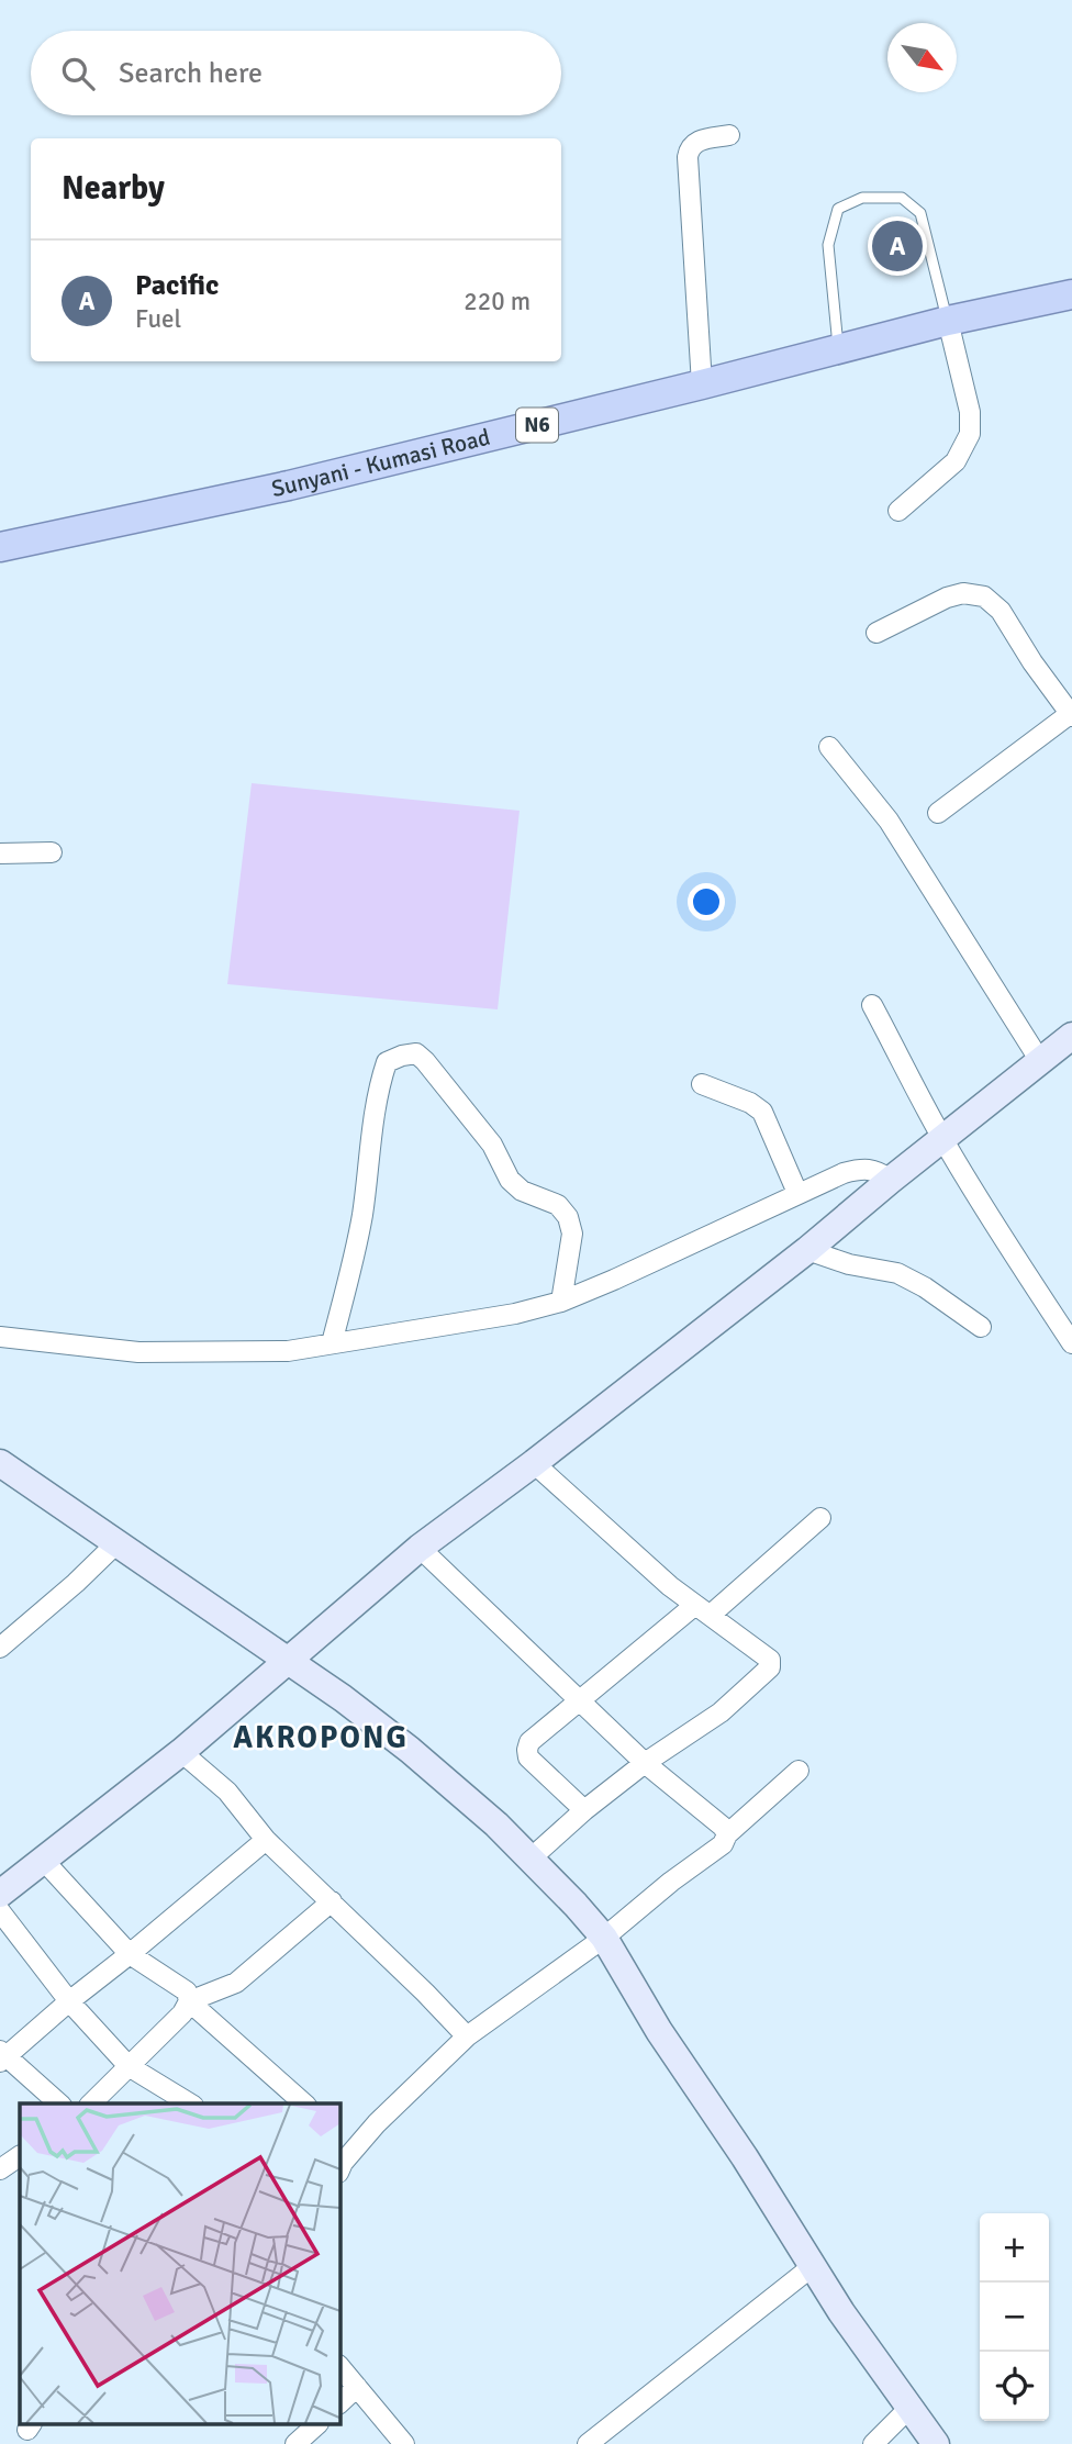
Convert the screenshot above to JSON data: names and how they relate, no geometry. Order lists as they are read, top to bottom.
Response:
{
  "streets": {
    "main road": ["N6", "Sunyani - Kumasi Road"]
  },
  "districts": ["AKROPONG"],
  "north": "bottom right",
  "page": {
    "search": "Search here",
    "heading": "Nearby",
    "pins": "A",
    "list": [
      {
        "mark": "A",
        "name": "Pacific",
        "note": "Fuel",
        "value": "220 m"
      }
    ],
    "map_buttons": ["+", "−"]
  }
}
